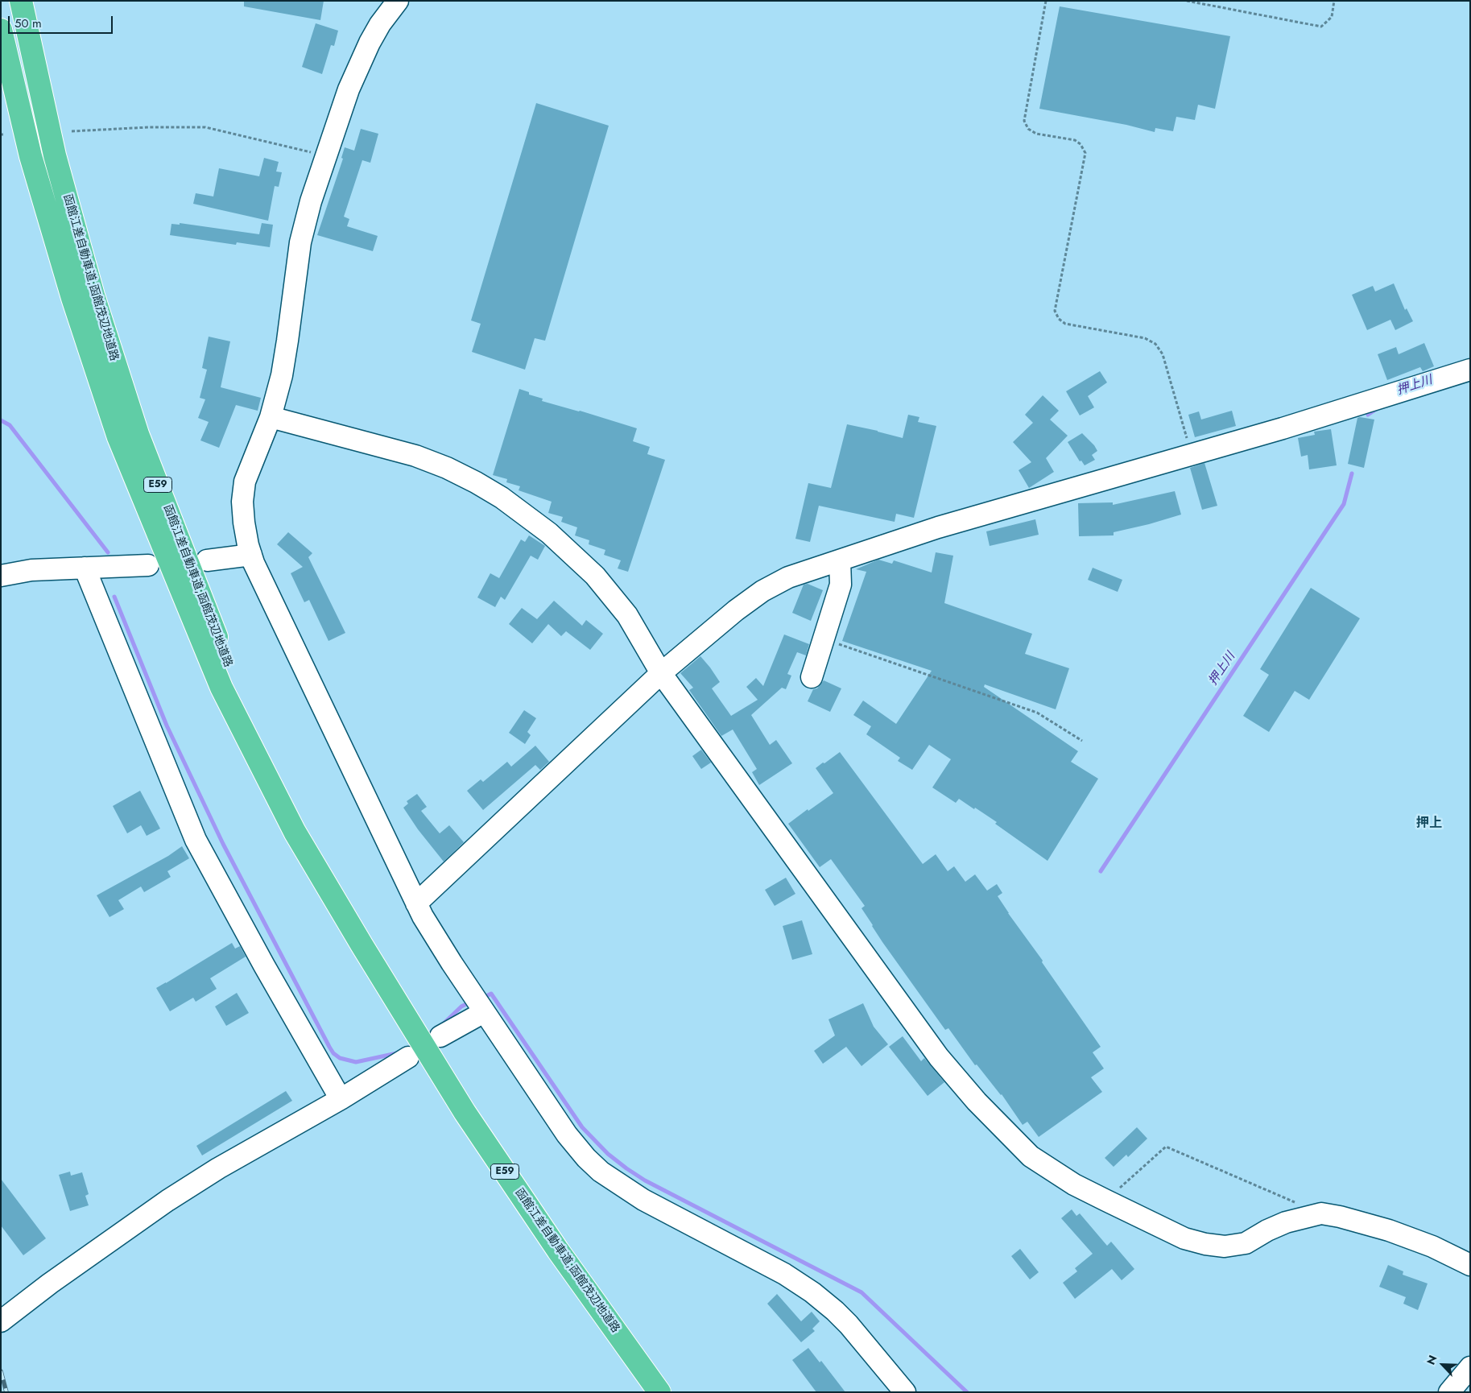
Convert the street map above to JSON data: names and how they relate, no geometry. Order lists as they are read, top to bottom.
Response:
{
  "streets": {
    "highway": ["函館江差自動車道;函館茂辺地道路", "E59"]
  },
  "districts": ["押上"],
  "water": ["押上川"],
  "scale_bar": "50 m",
  "north": "top left"
}
